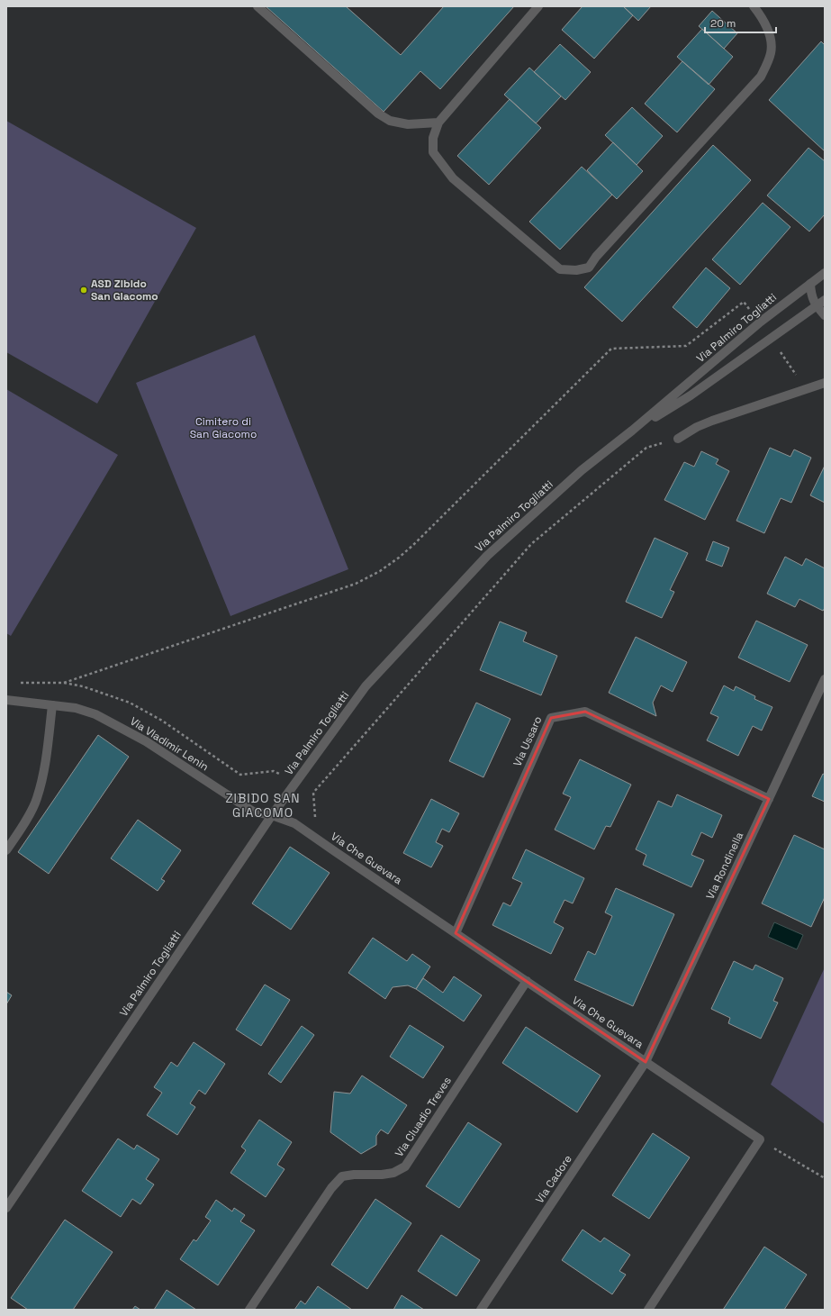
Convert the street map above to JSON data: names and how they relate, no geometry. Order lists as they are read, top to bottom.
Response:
{
  "streets": {
    "street": [
      "Via Palmiro Togliatti",
      "Via Ussaro",
      "Via Vladimir Lenin",
      "Via Che Guevara",
      "Via Rondinella",
      "Via Cluadio Treves",
      "Via Cadore"
    ]
  },
  "crossings": [
    ["Via Palmiro Togliatti", "Via Vladimir Lenin"],
    ["Via Palmiro Togliatti", "Via Che Guevara"],
    ["Via Ussaro", "Via Che Guevara"],
    ["Via Ussaro", "Via Rondinella"],
    ["Via Vladimir Lenin", "Via Che Guevara"],
    ["Via Che Guevara", "Via Rondinella"],
    ["Via Che Guevara", "Via Cluadio Treves"],
    ["Via Che Guevara", "Via Cadore"],
    ["Via Rondinella", "Via Cadore"]
  ],
  "districts": ["ZIBIDO SAN GIACOMO"],
  "parks": ["Cimitero di San Giacomo"],
  "places": ["ASD Zibido San Giacomo"],
  "scale_bar": "20 m"
}
